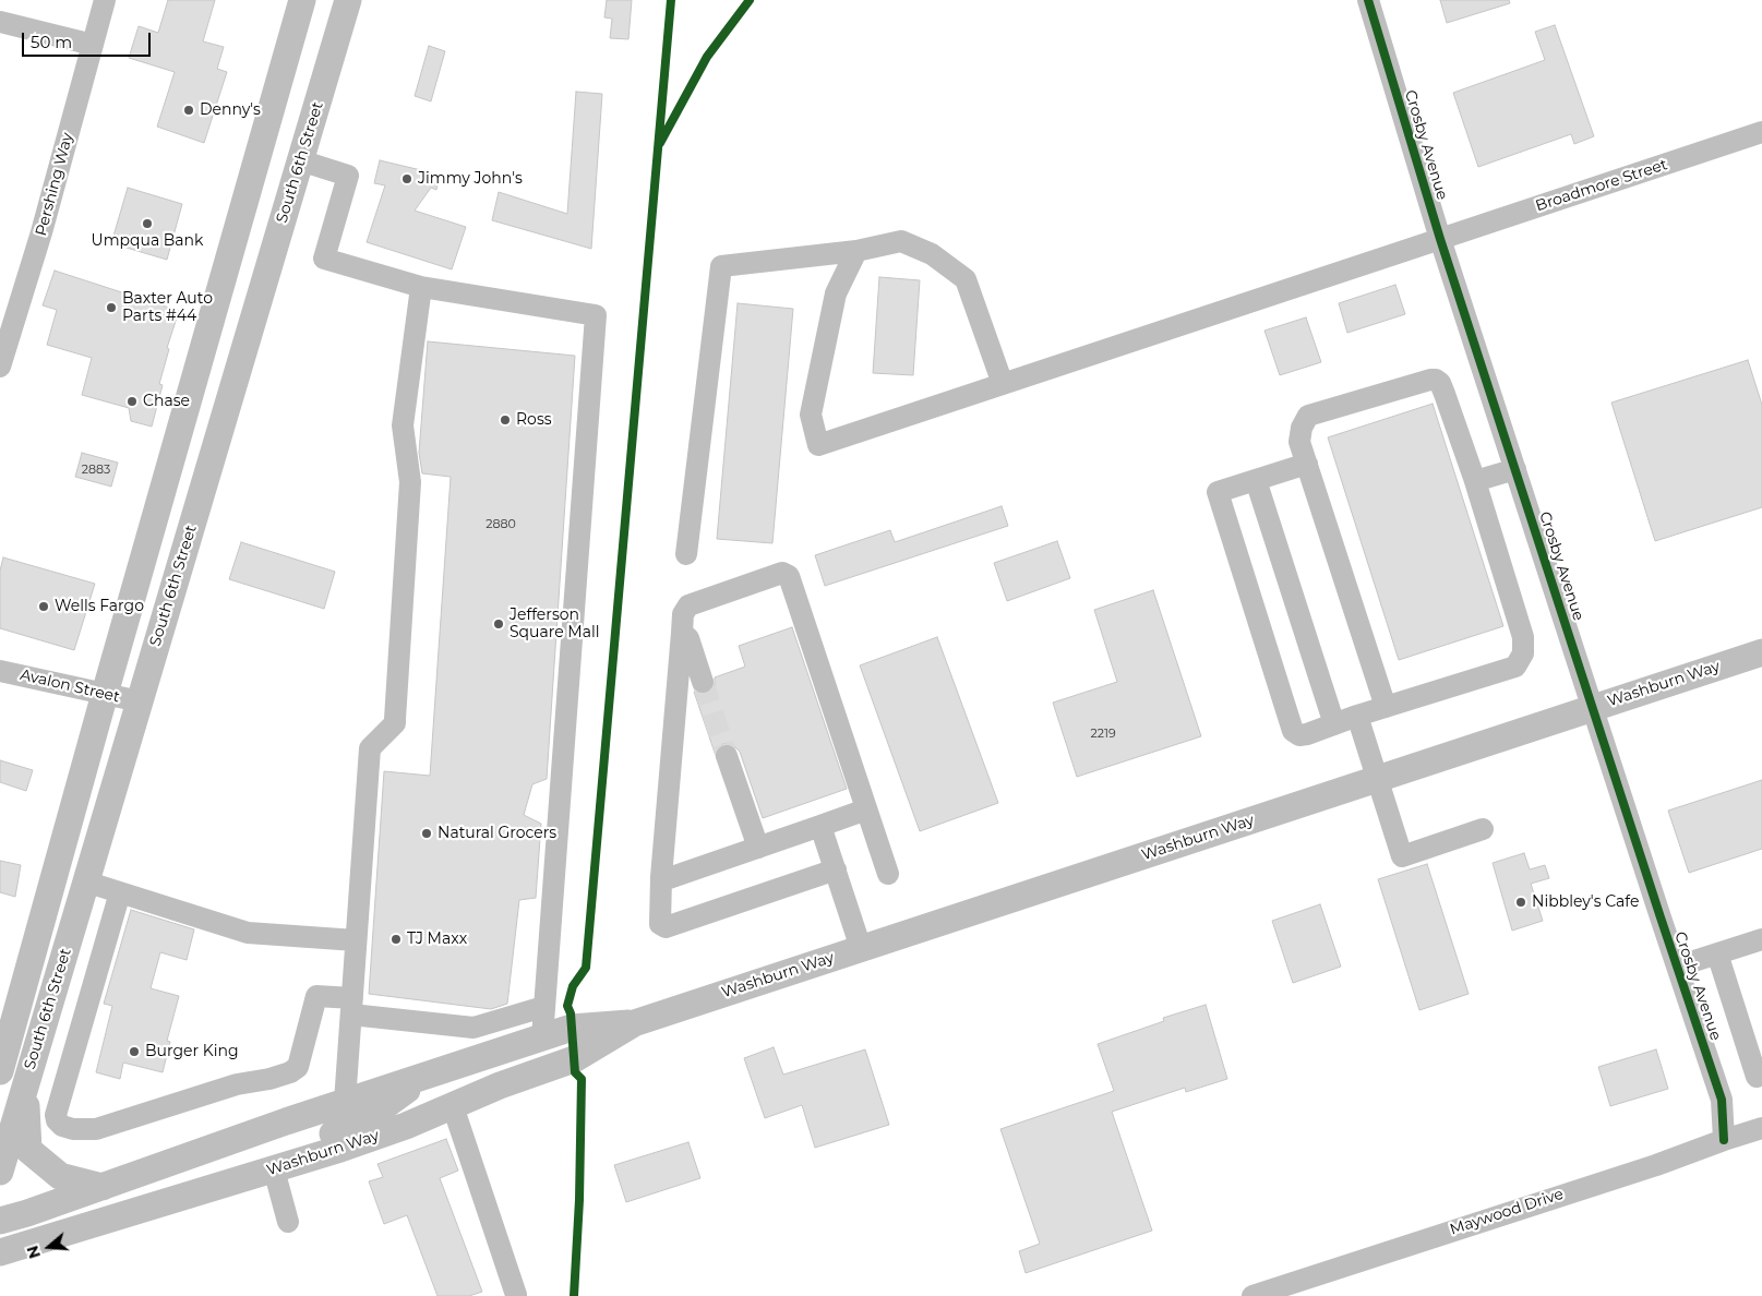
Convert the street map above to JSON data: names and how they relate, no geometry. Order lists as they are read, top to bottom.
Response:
{
  "streets": {
    "main road": ["South 6th Street", "Washburn Way"],
    "street": [
      "Crosby Avenue",
      "Pershing Way",
      "Broadmore Street",
      "Avalon Street",
      "Maywood Drive"
    ]
  },
  "crossings": [
    ["Crosby Avenue", "Broadmore Street"],
    ["Crosby Avenue", "Washburn Way"],
    ["Crosby Avenue", "Maywood Drive"],
    ["South 6th Street", "Avalon Street"]
  ],
  "places": [
    "Denny's",
    "Jimmy John's",
    "Umpqua Bank",
    "Baxter Auto Parts #44",
    "Chase",
    "Ross",
    "Wells Fargo",
    "Jefferson Square Mall",
    "Natural Grocers",
    "Nibbley's Cafe",
    "TJ Maxx",
    "Burger King"
  ],
  "house_numbers": ["2883", "2880", "2219"],
  "scale_bar": "50 m",
  "north": "left"
}
